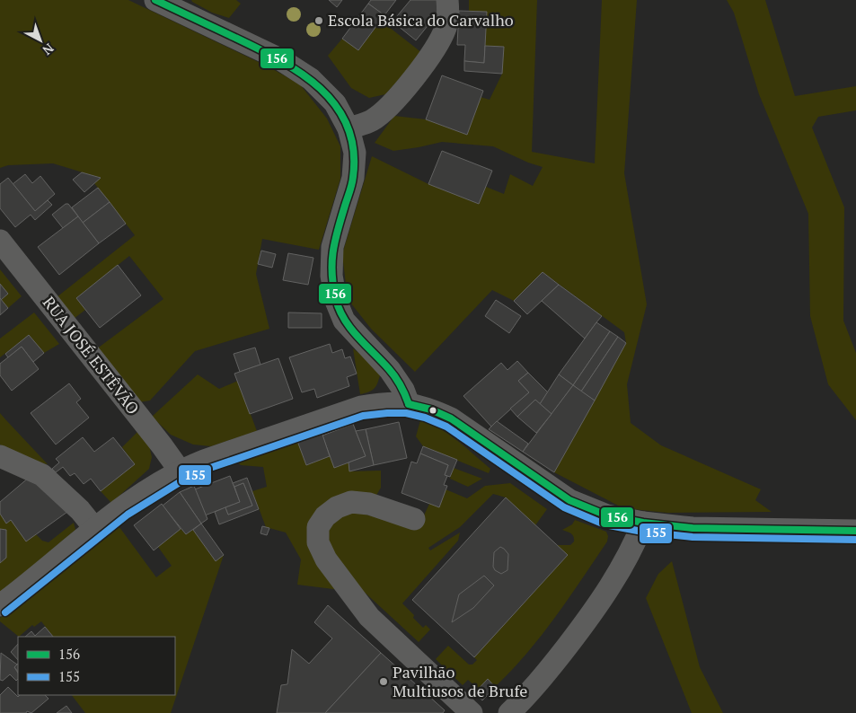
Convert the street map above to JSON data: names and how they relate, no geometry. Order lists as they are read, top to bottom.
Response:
{
  "streets": {
    "street": ["RUA JOSÉ ESTÊVÃO"]
  },
  "places": ["Escola Básica do Carvalho", "Pavilhão Multiusos de Brufe"],
  "lines": ["transit line 156", "transit line 155"],
  "legend": ["156", "155"],
  "north": "bottom right"
}
